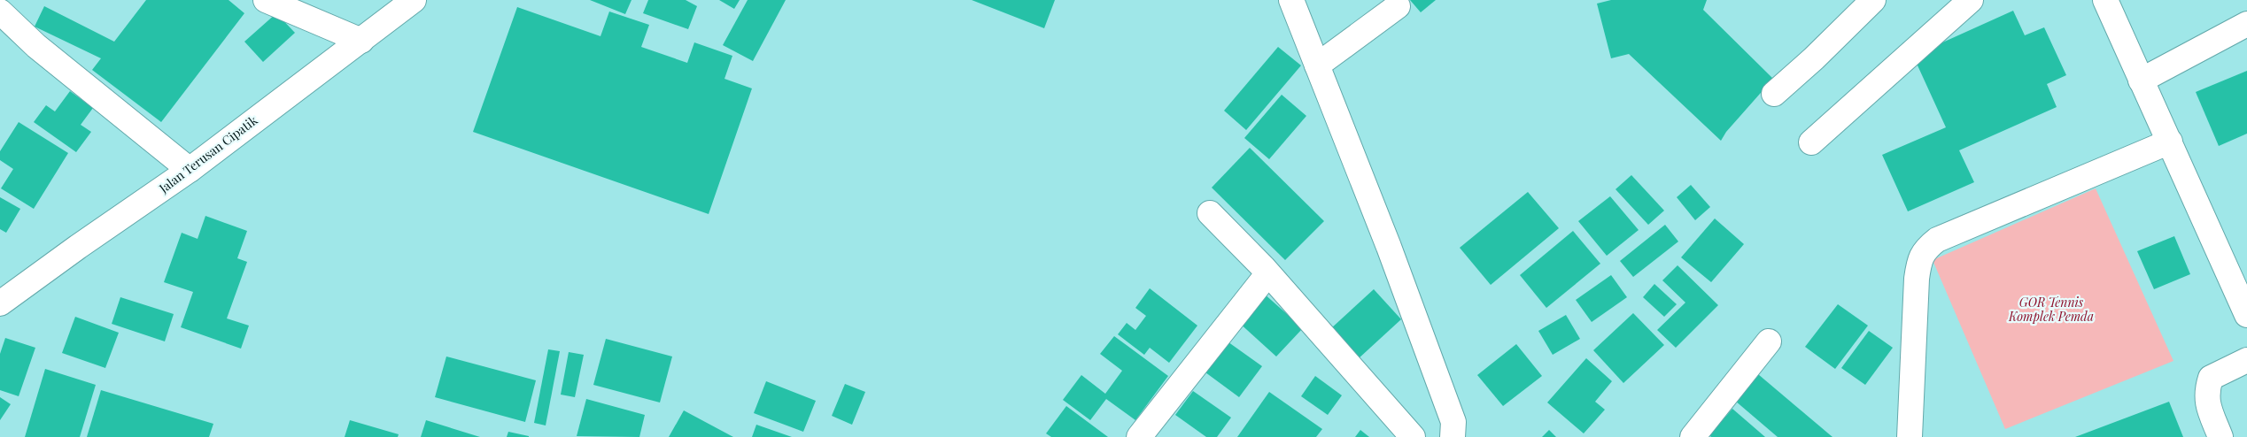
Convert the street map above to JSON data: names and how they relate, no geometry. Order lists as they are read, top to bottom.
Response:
{
  "streets": {
    "street": ["Jalan Terusan Cipatik"]
  },
  "parks": ["GOR Tennis Komplek Pemda"]
}
